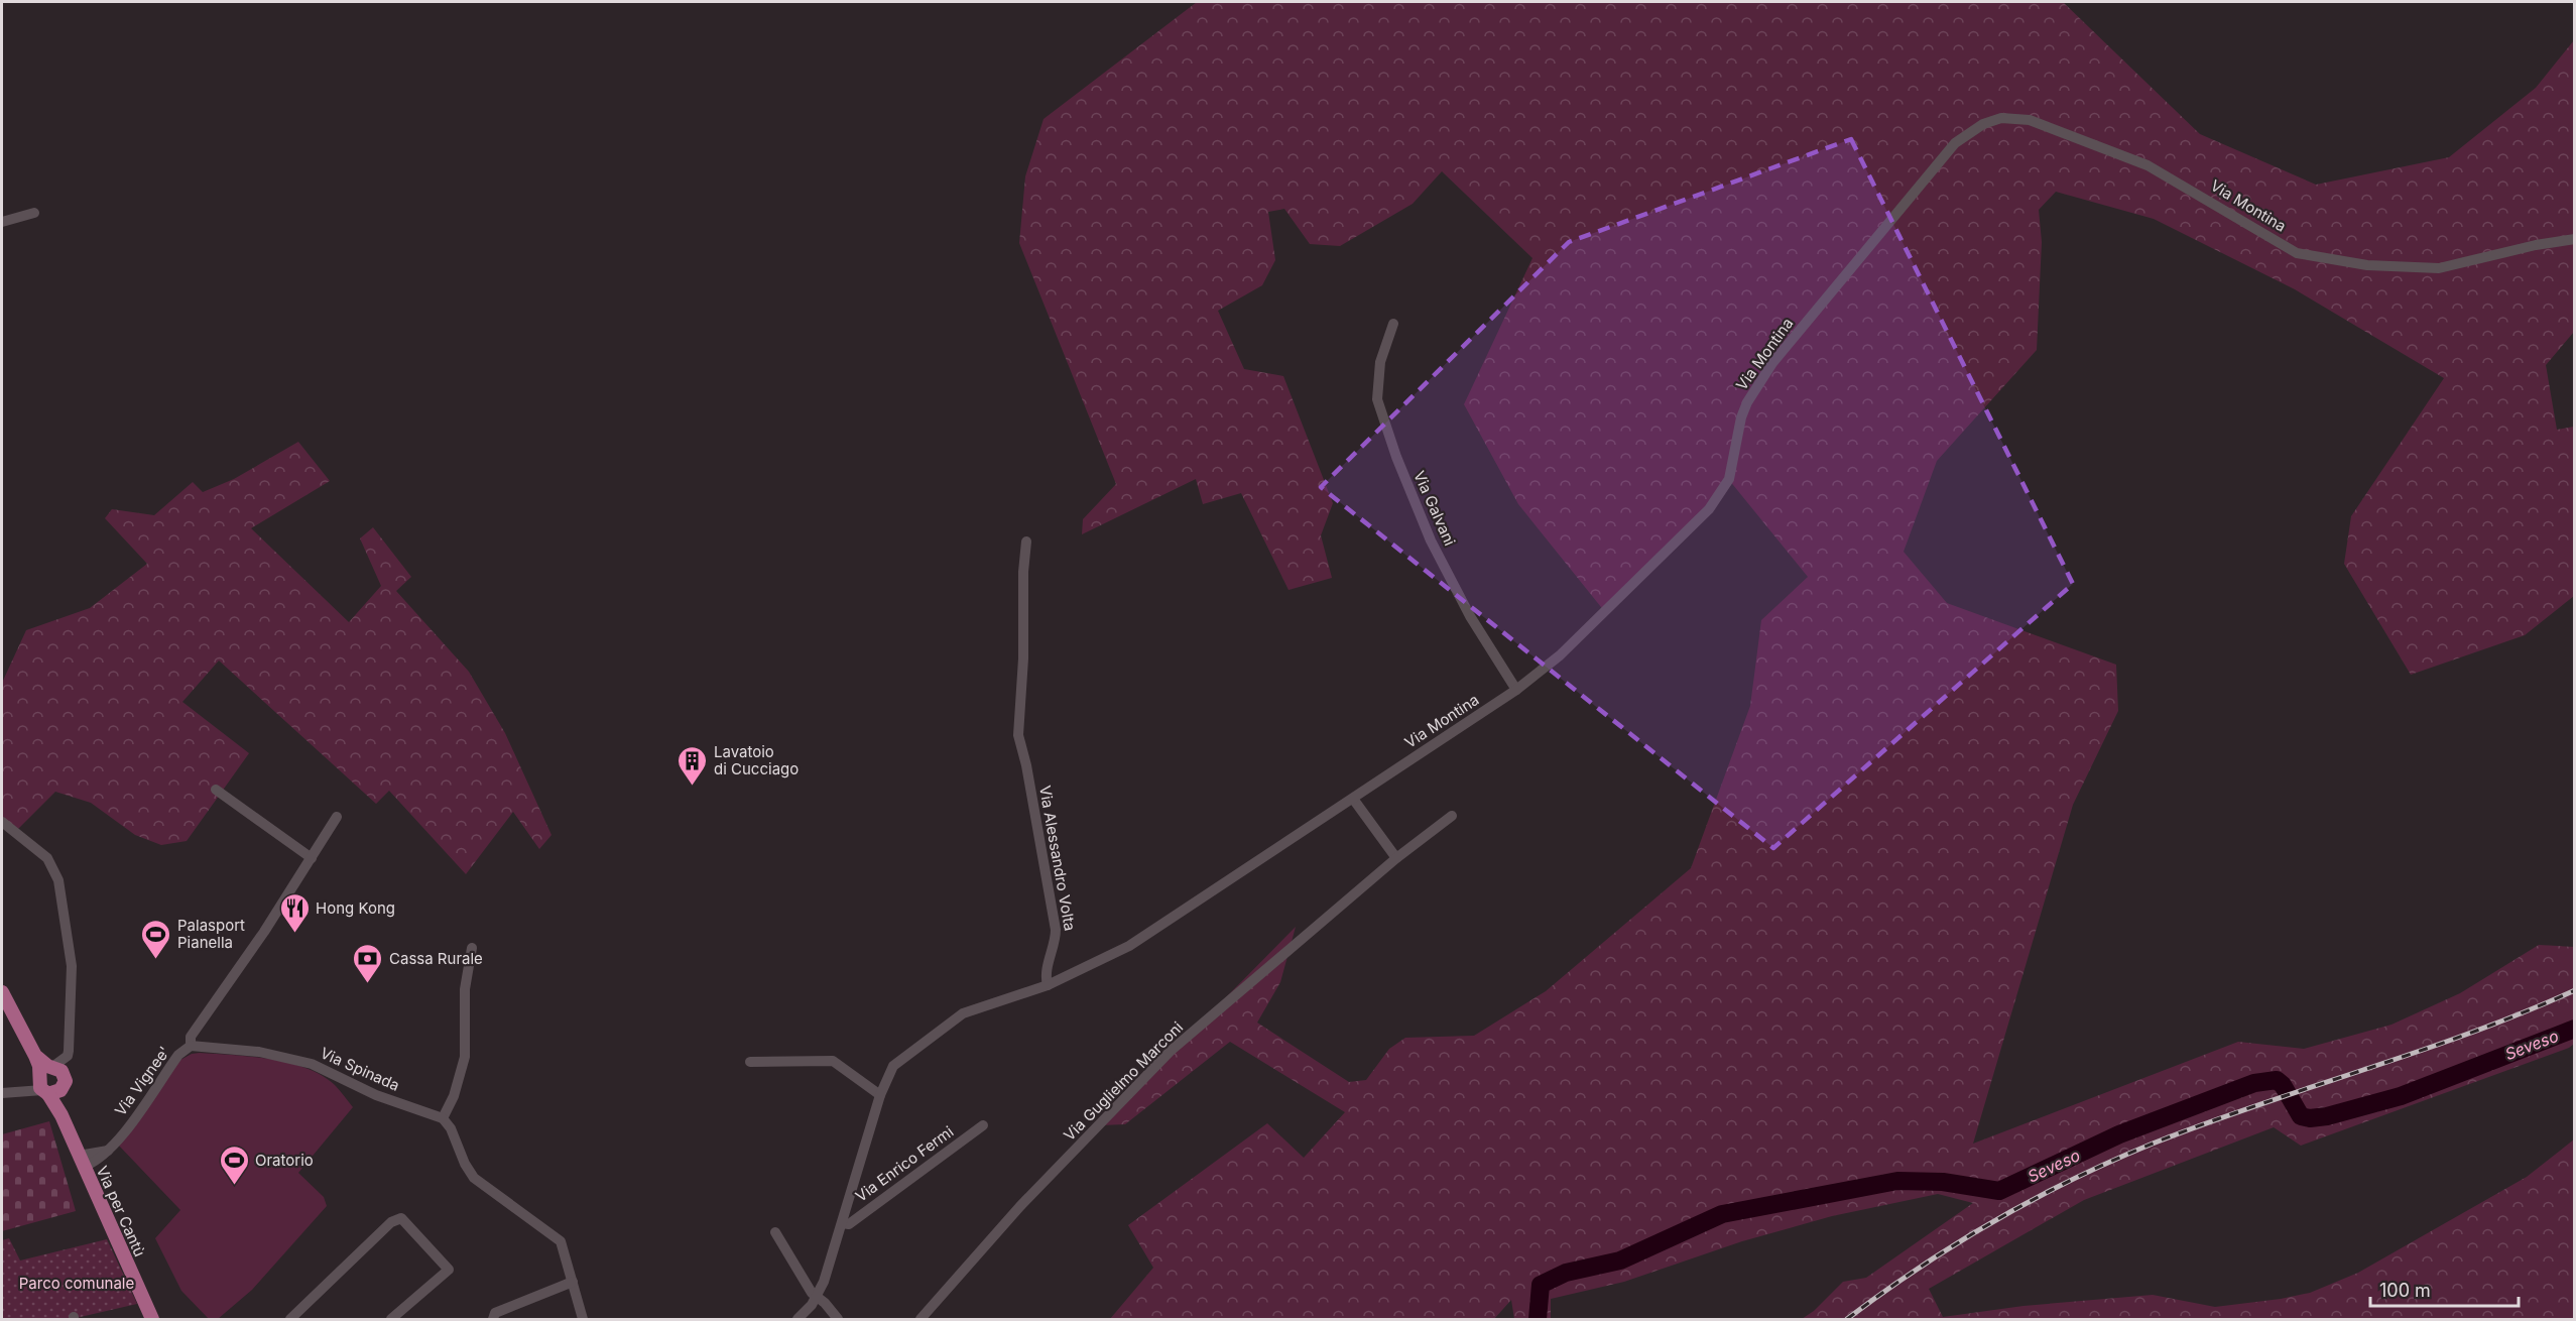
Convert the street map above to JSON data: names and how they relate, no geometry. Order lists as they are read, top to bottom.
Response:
{
  "streets": {
    "main road": ["Via per Cantù"],
    "street": [
      "Via Montina",
      "Via Galvani",
      "Via Alessandro Volta",
      "Via Spinada",
      "Via Vignee'",
      "Via Guglielmo Marconi",
      "Via Enrico Fermi"
    ]
  },
  "crossings": [
    ["Via Montina", "Via Galvani"],
    ["Via Montina", "Via Alessandro Volta"],
    ["Via Spinada", "Via Vignee'"],
    ["Via Vignee'", "Via per Cantù"]
  ],
  "water": ["Seveso"],
  "parks": ["Parco comunale"],
  "places": {
    "building": ["Lavatoio di Cucciago"],
    "restaurant": ["Hong Kong"],
    "sports": ["Palasport Pianella", "Oratorio"],
    "bank": ["Cassa Rurale"]
  },
  "scale_bar": "100 m"
}
